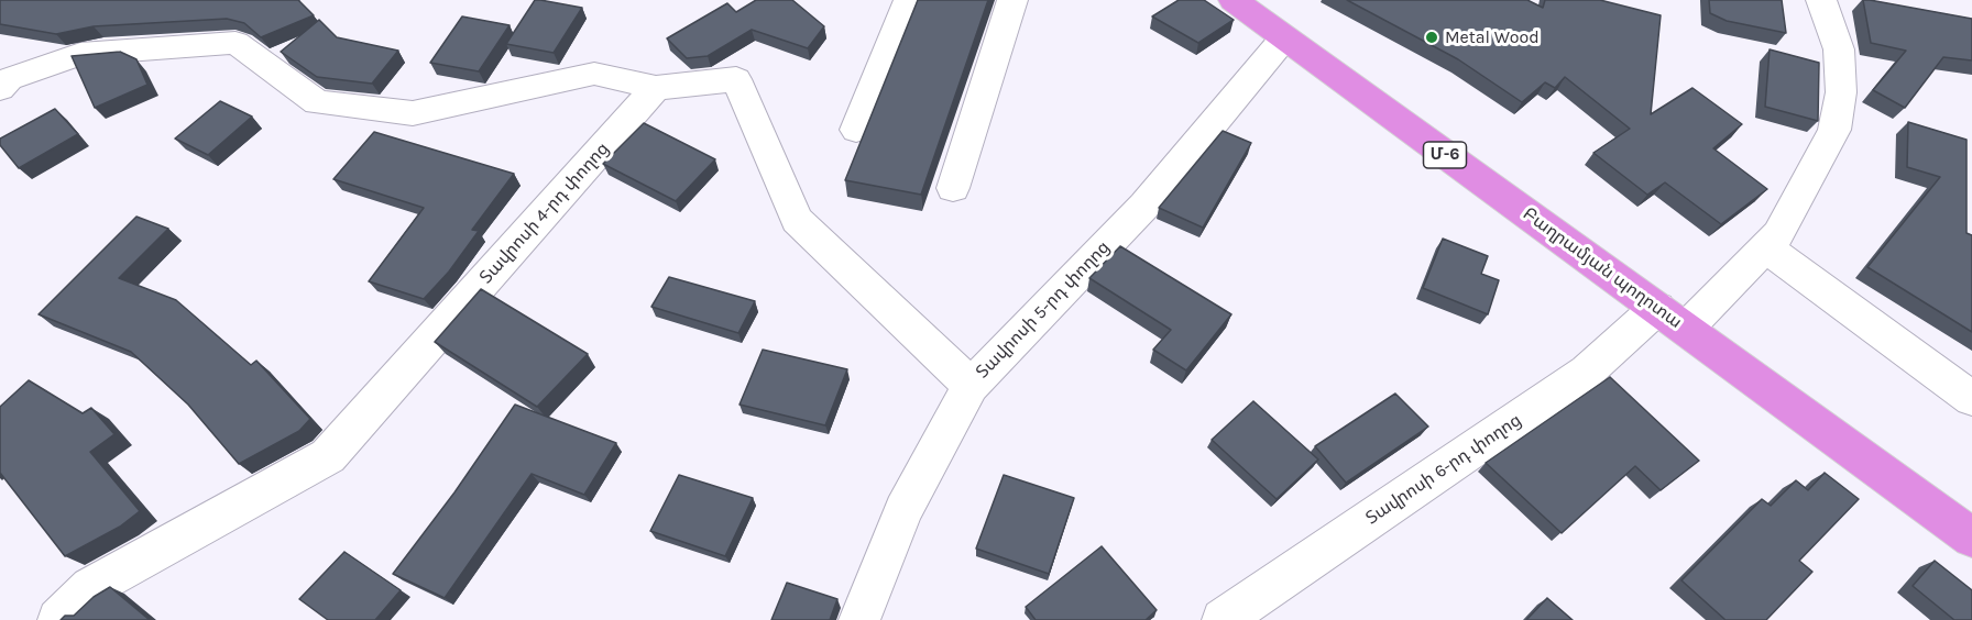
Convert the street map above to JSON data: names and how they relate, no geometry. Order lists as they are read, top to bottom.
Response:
{
  "streets": {
    "highway": ["Մ-6", "Բաղրամյան պողոտա"],
    "street": ["Տավրոսի 4-րդ փողոց", "Տավրոսի 5-րդ փողոց", "Տավրոսի 6-րդ փողոց"]
  },
  "crossings": [
    ["Բաղրամյան պողոտա", "Տավրոսի 5-րդ փողոց"],
    ["Բաղրամյան պողոտա", "Տավրոսի 6-րդ փողոց"]
  ],
  "places": ["Metal Wood"]
}
